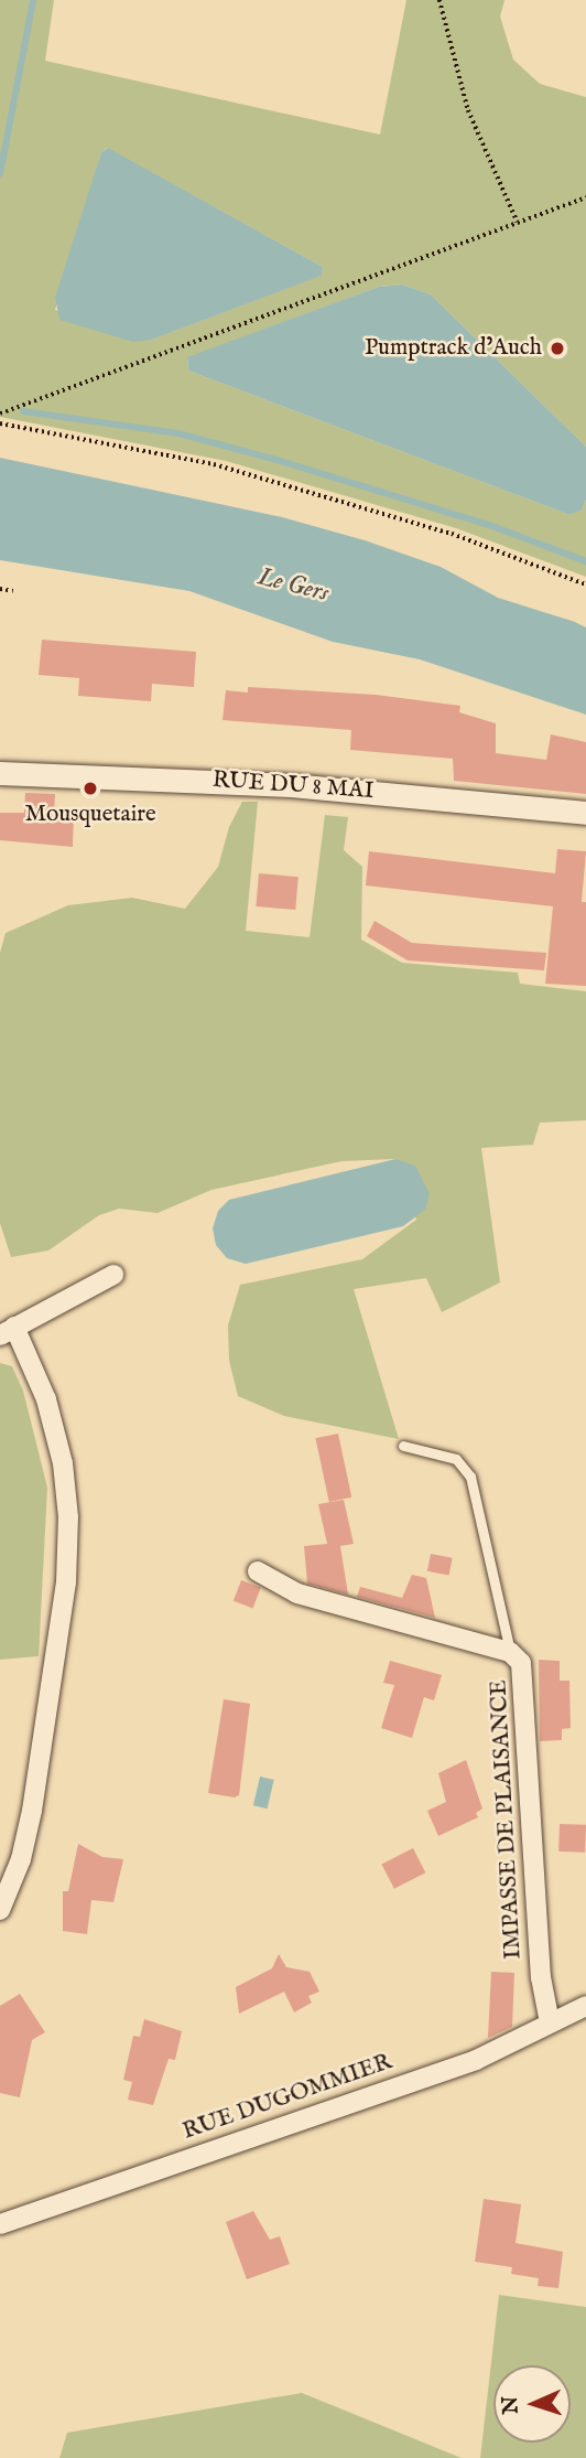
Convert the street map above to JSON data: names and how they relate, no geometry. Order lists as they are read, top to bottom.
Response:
{
  "streets": {
    "street": ["RUE DU 8 MAI", "IMPASSE DE PLAISANCE", "RUE DUGOMMIER"]
  },
  "crossings": [
    ["IMPASSE DE PLAISANCE", "RUE DUGOMMIER"]
  ],
  "water": ["Le Gers"],
  "places": ["Pumptrack d’Auch", "Mousquetaire"],
  "north": "left"
}
